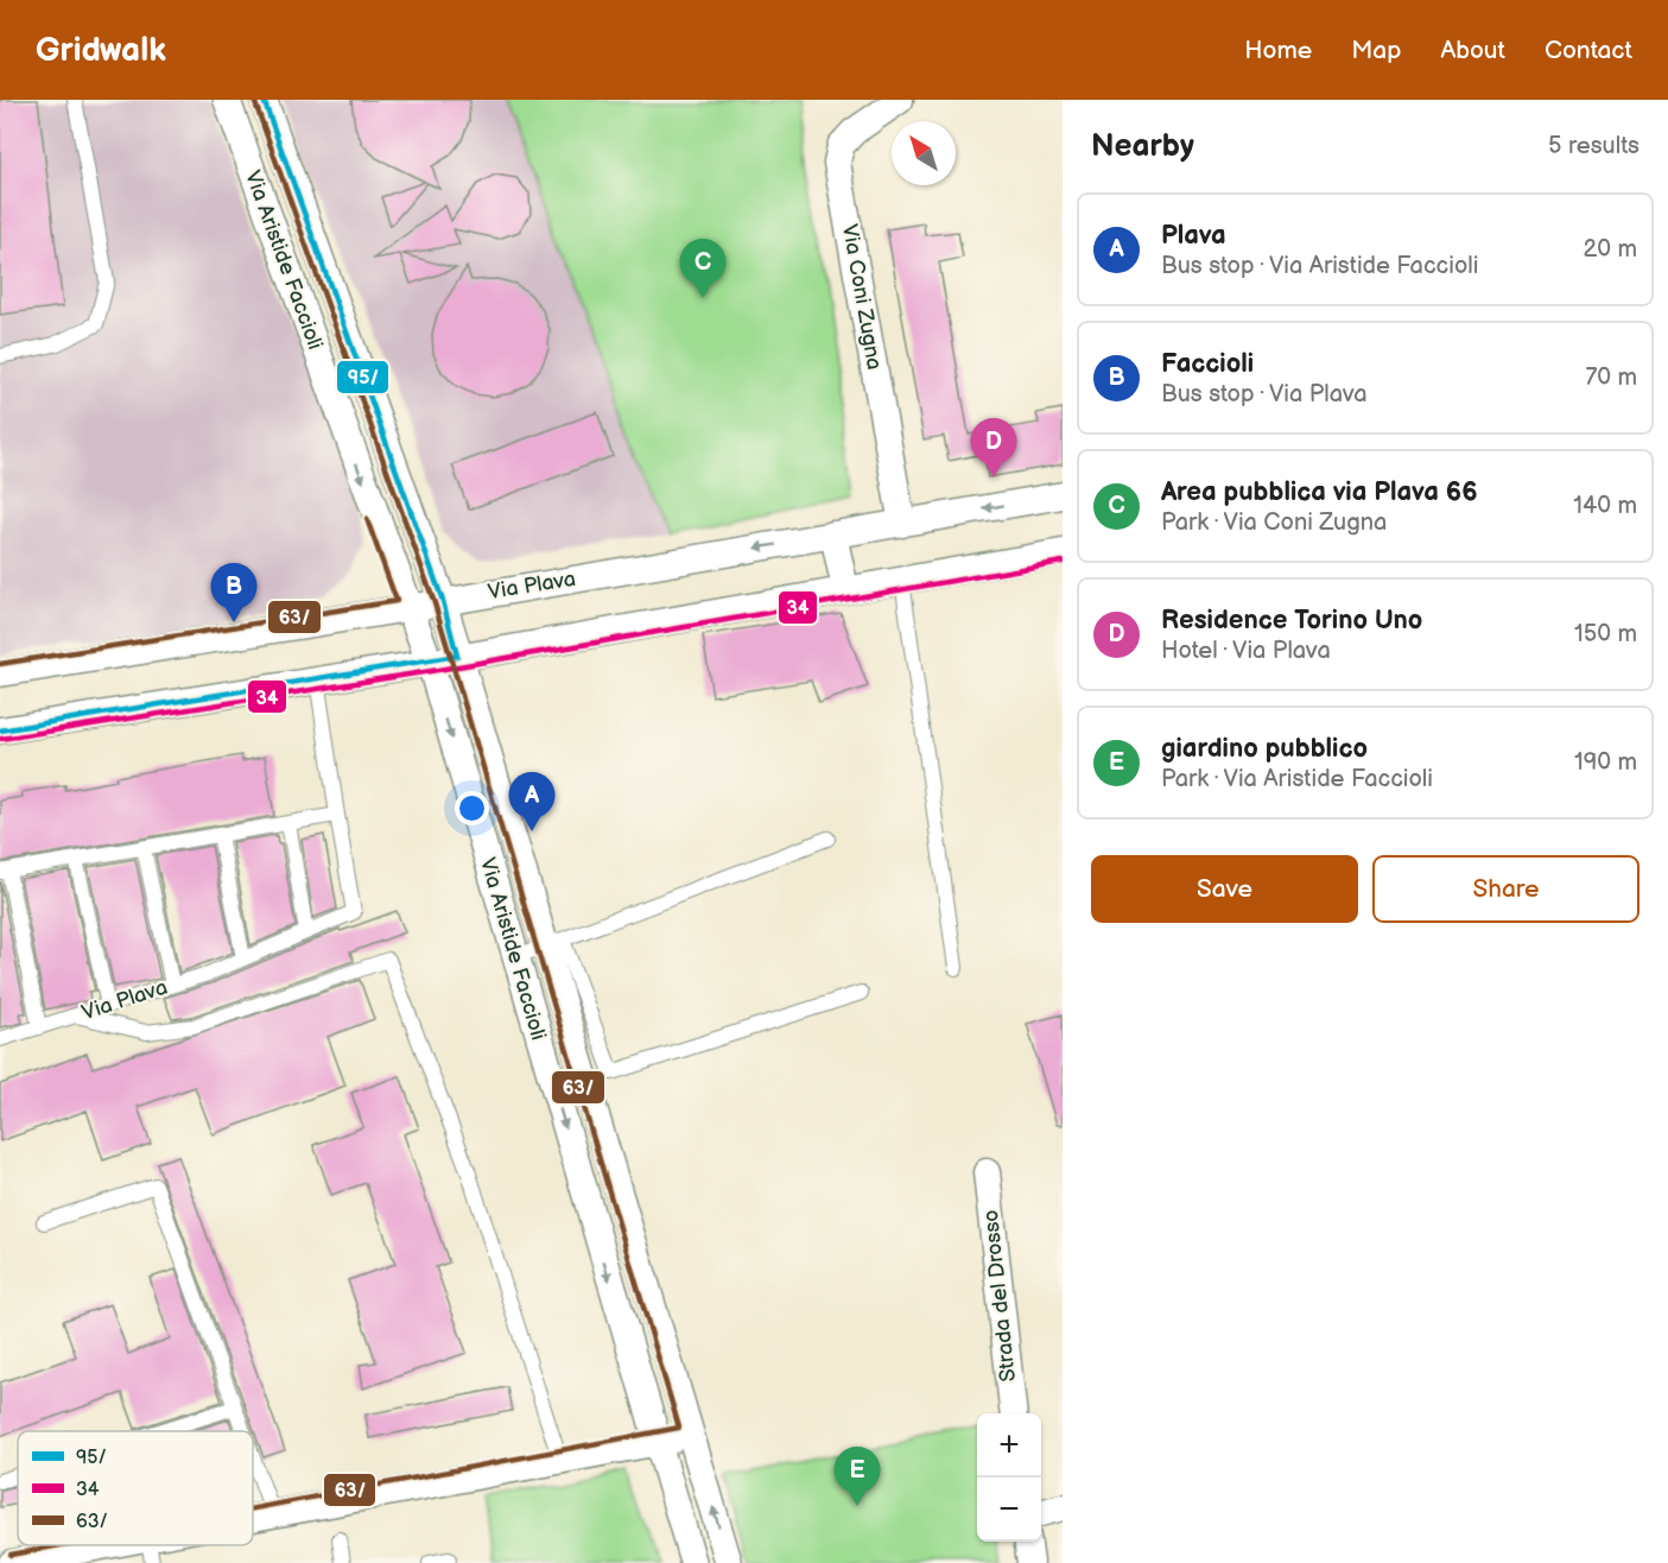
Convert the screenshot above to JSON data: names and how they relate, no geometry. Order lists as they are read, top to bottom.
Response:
{
  "streets": {
    "street": [
      "Via Aristide Faccioli",
      "Via Coni Zugna",
      "Via Plava",
      "Strada del Drosso"
    ]
  },
  "crossings": [
    ["Via Aristide Faccioli", "Via Plava"],
    ["Via Coni Zugna", "Via Plava"]
  ],
  "lines": ["transit line 95/", "transit line 63/", "transit line 34"],
  "legend": ["95/", "34", "63/"],
  "north": "top left",
  "page": {
    "header": "Gridwalk",
    "nav": [
      "Home",
      "Map",
      "About",
      "Contact"
    ],
    "heading": ["Nearby", "5 results"],
    "list": [
      {
        "mark": "A",
        "name": "Plava",
        "note": "Bus stop · Via Aristide Faccioli",
        "value": "20 m"
      },
      {
        "mark": "B",
        "name": "Faccioli",
        "note": "Bus stop · Via Plava",
        "value": "70 m"
      },
      {
        "mark": "C",
        "name": "Area pubblica via Plava 66",
        "note": "Park · Via Coni Zugna",
        "value": "140 m"
      },
      {
        "mark": "D",
        "name": "Residence Torino Uno",
        "note": "Hotel · Via Plava",
        "value": "150 m"
      },
      {
        "mark": "E",
        "name": "giardino pubblico",
        "note": "Park · Via Aristide Faccioli",
        "value": "190 m"
      }
    ],
    "pins": [
      "C",
      "D",
      "B",
      "A",
      "E"
    ],
    "buttons": ["Save", "Share"],
    "map_buttons": ["+", "−"]
  }
}
